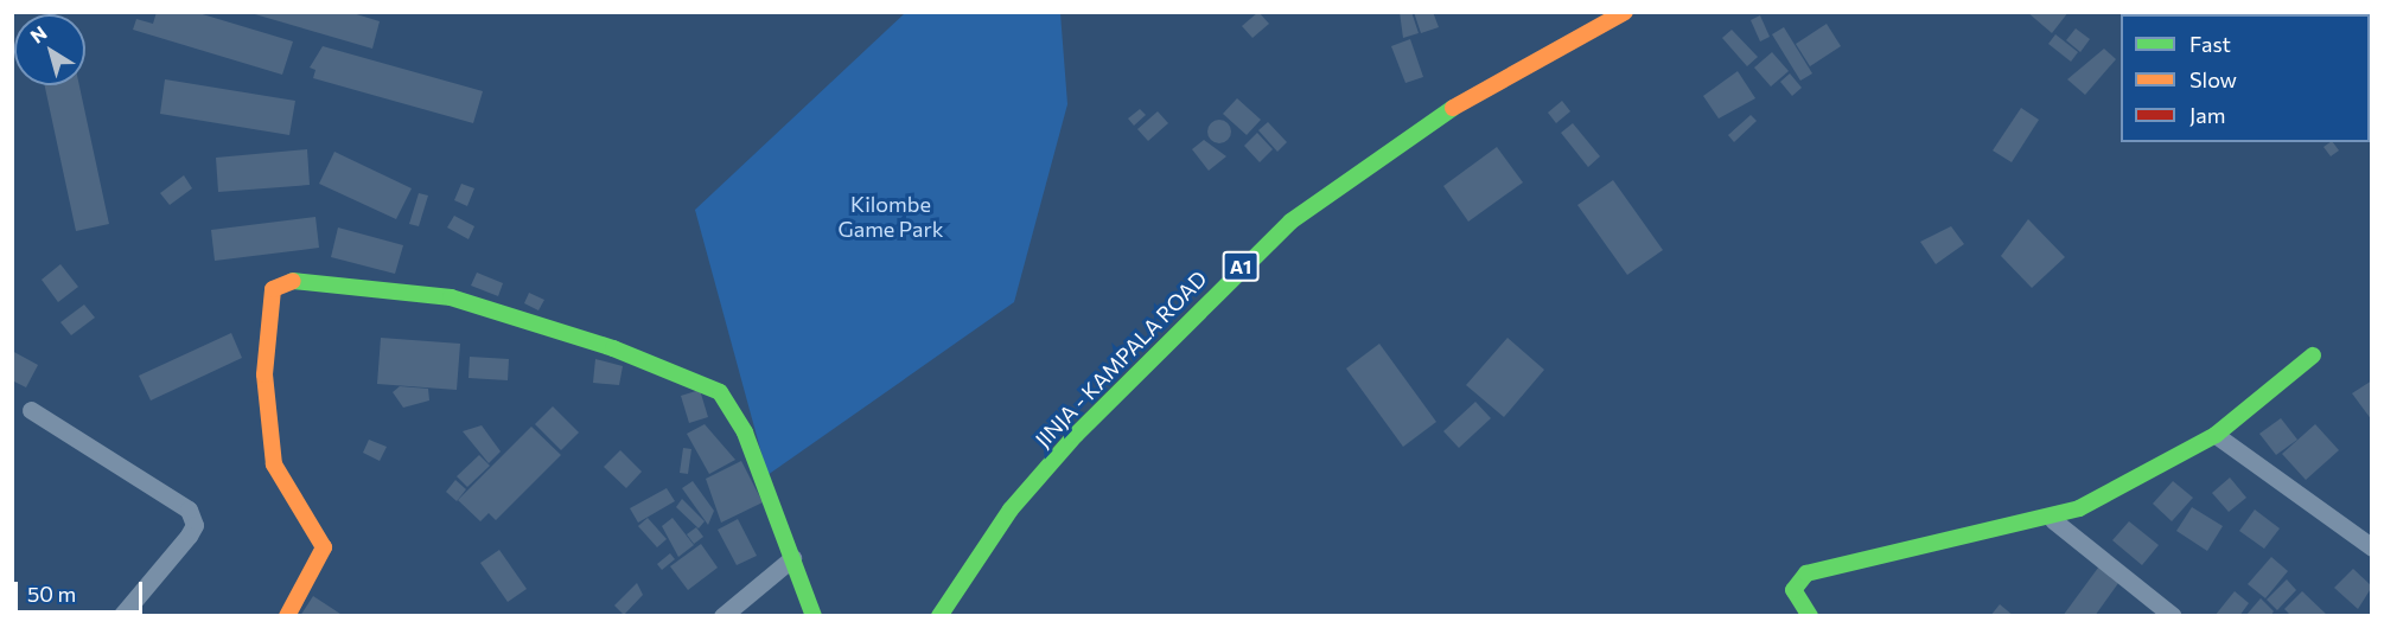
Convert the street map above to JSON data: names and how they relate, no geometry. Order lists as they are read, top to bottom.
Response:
{
  "streets": {
    "main road": ["A1", "JINJA - KAMPALA ROAD"]
  },
  "parks": ["Kilombe Game Park"],
  "legend": ["Fast", "Slow", "Jam"],
  "scale_bar": "50 m",
  "north": "top left"
}
